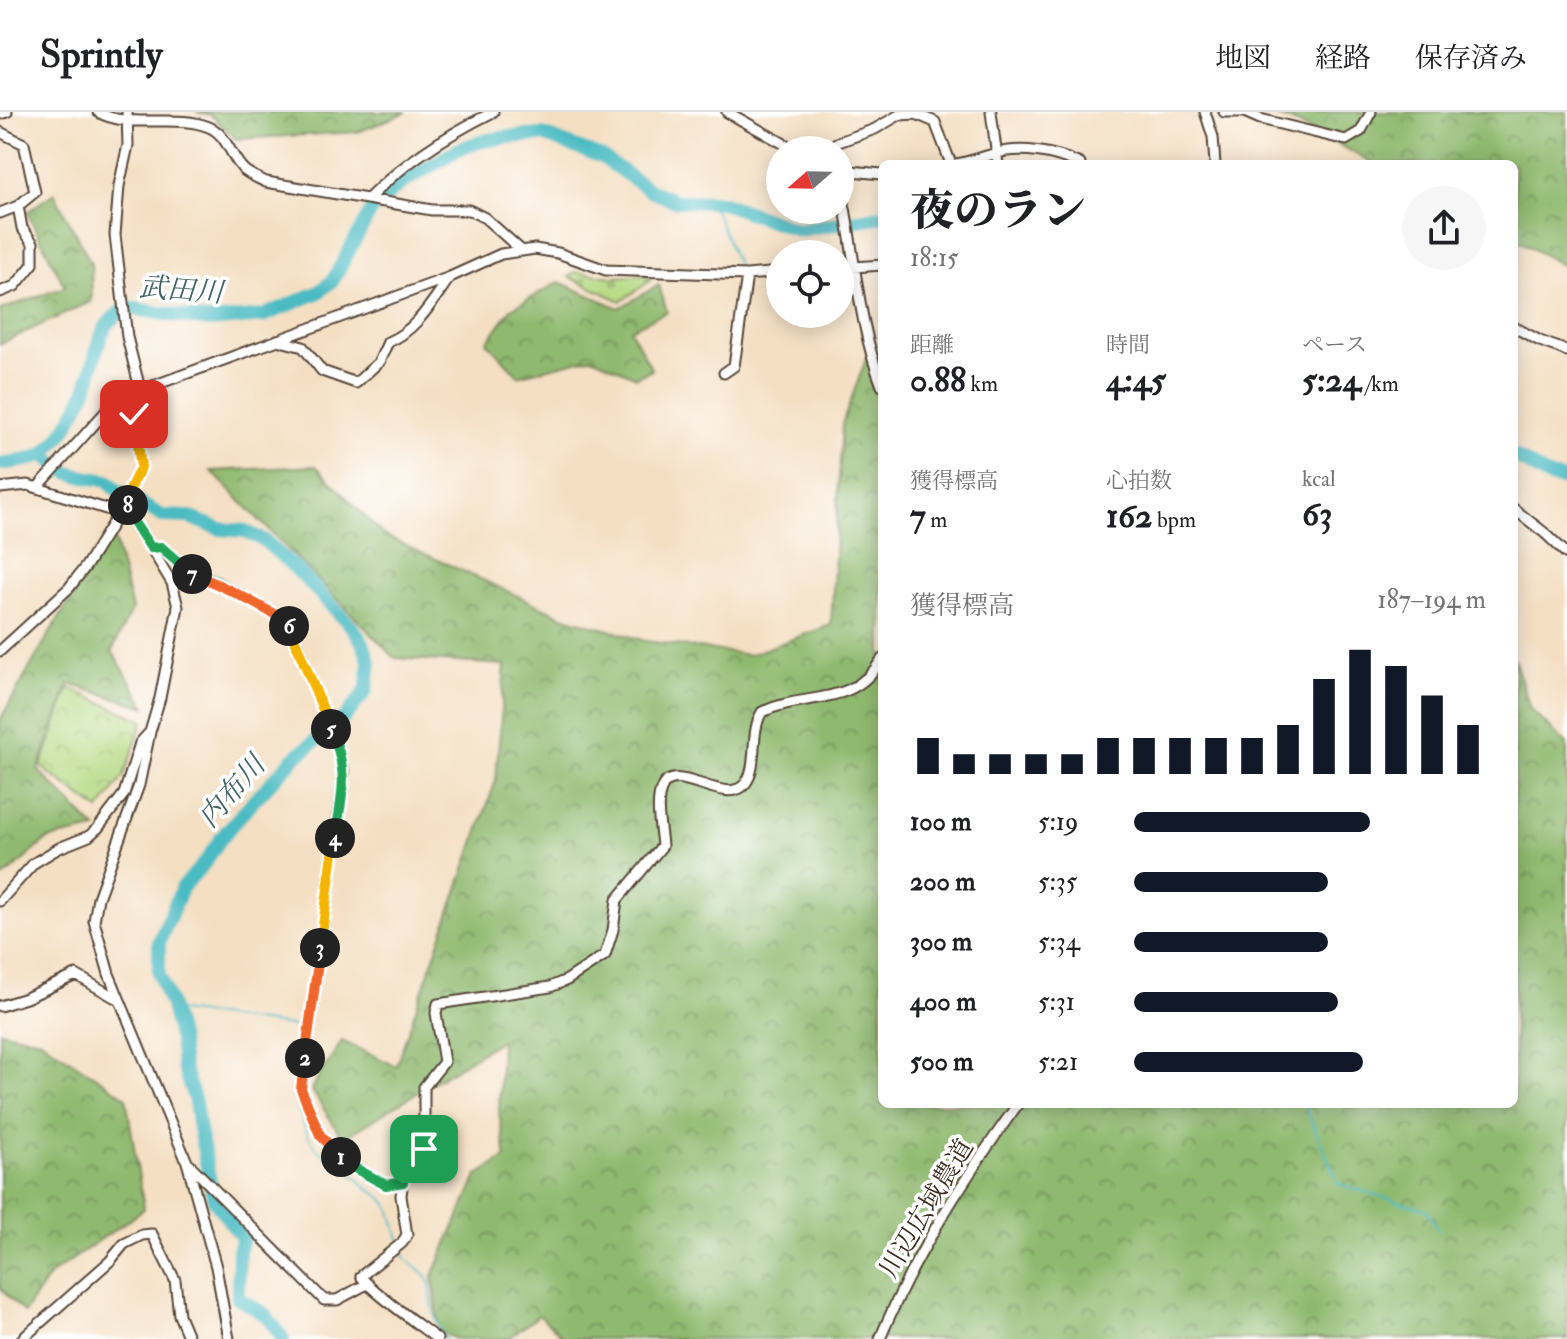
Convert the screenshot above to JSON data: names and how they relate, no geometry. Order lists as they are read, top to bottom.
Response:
{
  "streets": {
    "street": ["川辺広域農道"]
  },
  "water": ["武田川", "内布川"],
  "north": "left",
  "page": {
    "header": "Sprintly",
    "nav": ["地図", "経路", "保存済み"],
    "heading": ["夜のラン", "18:15"],
    "stats": [
      ["距離", "0.88 km"],
      ["時間", "4:45"],
      ["ペース", "5:24 /km"],
      ["獲得標高", "7 m"],
      ["心拍数", "162 bpm"],
      ["kcal", "63"]
    ],
    "pins": [
      "8",
      "7",
      "6",
      "5",
      "4",
      "3",
      "2",
      "1"
    ],
    "chart": ["獲得標高", "187–194 m"],
    "list": [
      {
        "name": "100 m",
        "note": "5:19"
      },
      {
        "name": "200 m",
        "note": "5:35"
      },
      {
        "name": "300 m",
        "note": "5:34"
      },
      {
        "name": "400 m",
        "note": "5:31"
      },
      {
        "name": "500 m",
        "note": "5:21"
      }
    ]
  }
}
